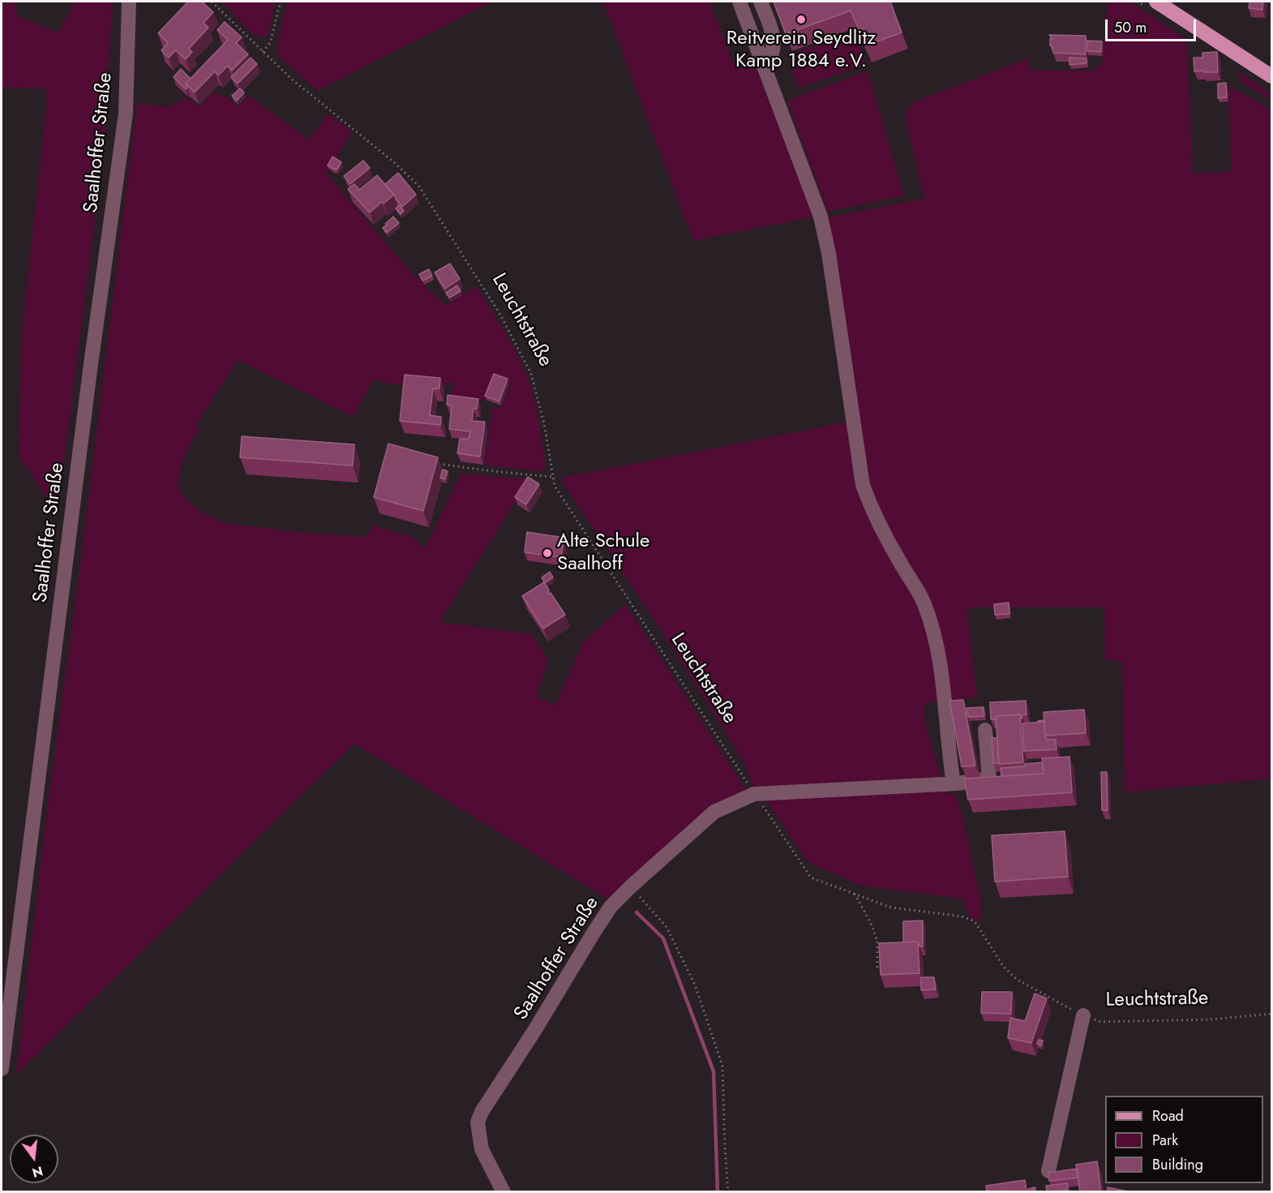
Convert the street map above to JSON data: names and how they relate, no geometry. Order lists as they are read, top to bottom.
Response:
{
  "streets": {
    "street": ["Saalhoffer Straße"],
    "path": ["Leuchtstraße"]
  },
  "crossings": [
    ["Saalhoffer Straße", "Leuchtstraße"]
  ],
  "places": ["Reitverein Seydlitz Kamp 1884 e.V.", "Alte Schule Saalhoff"],
  "legend": ["Road", "Park", "Building"],
  "scale_bar": "50 m",
  "north": "bottom"
}
